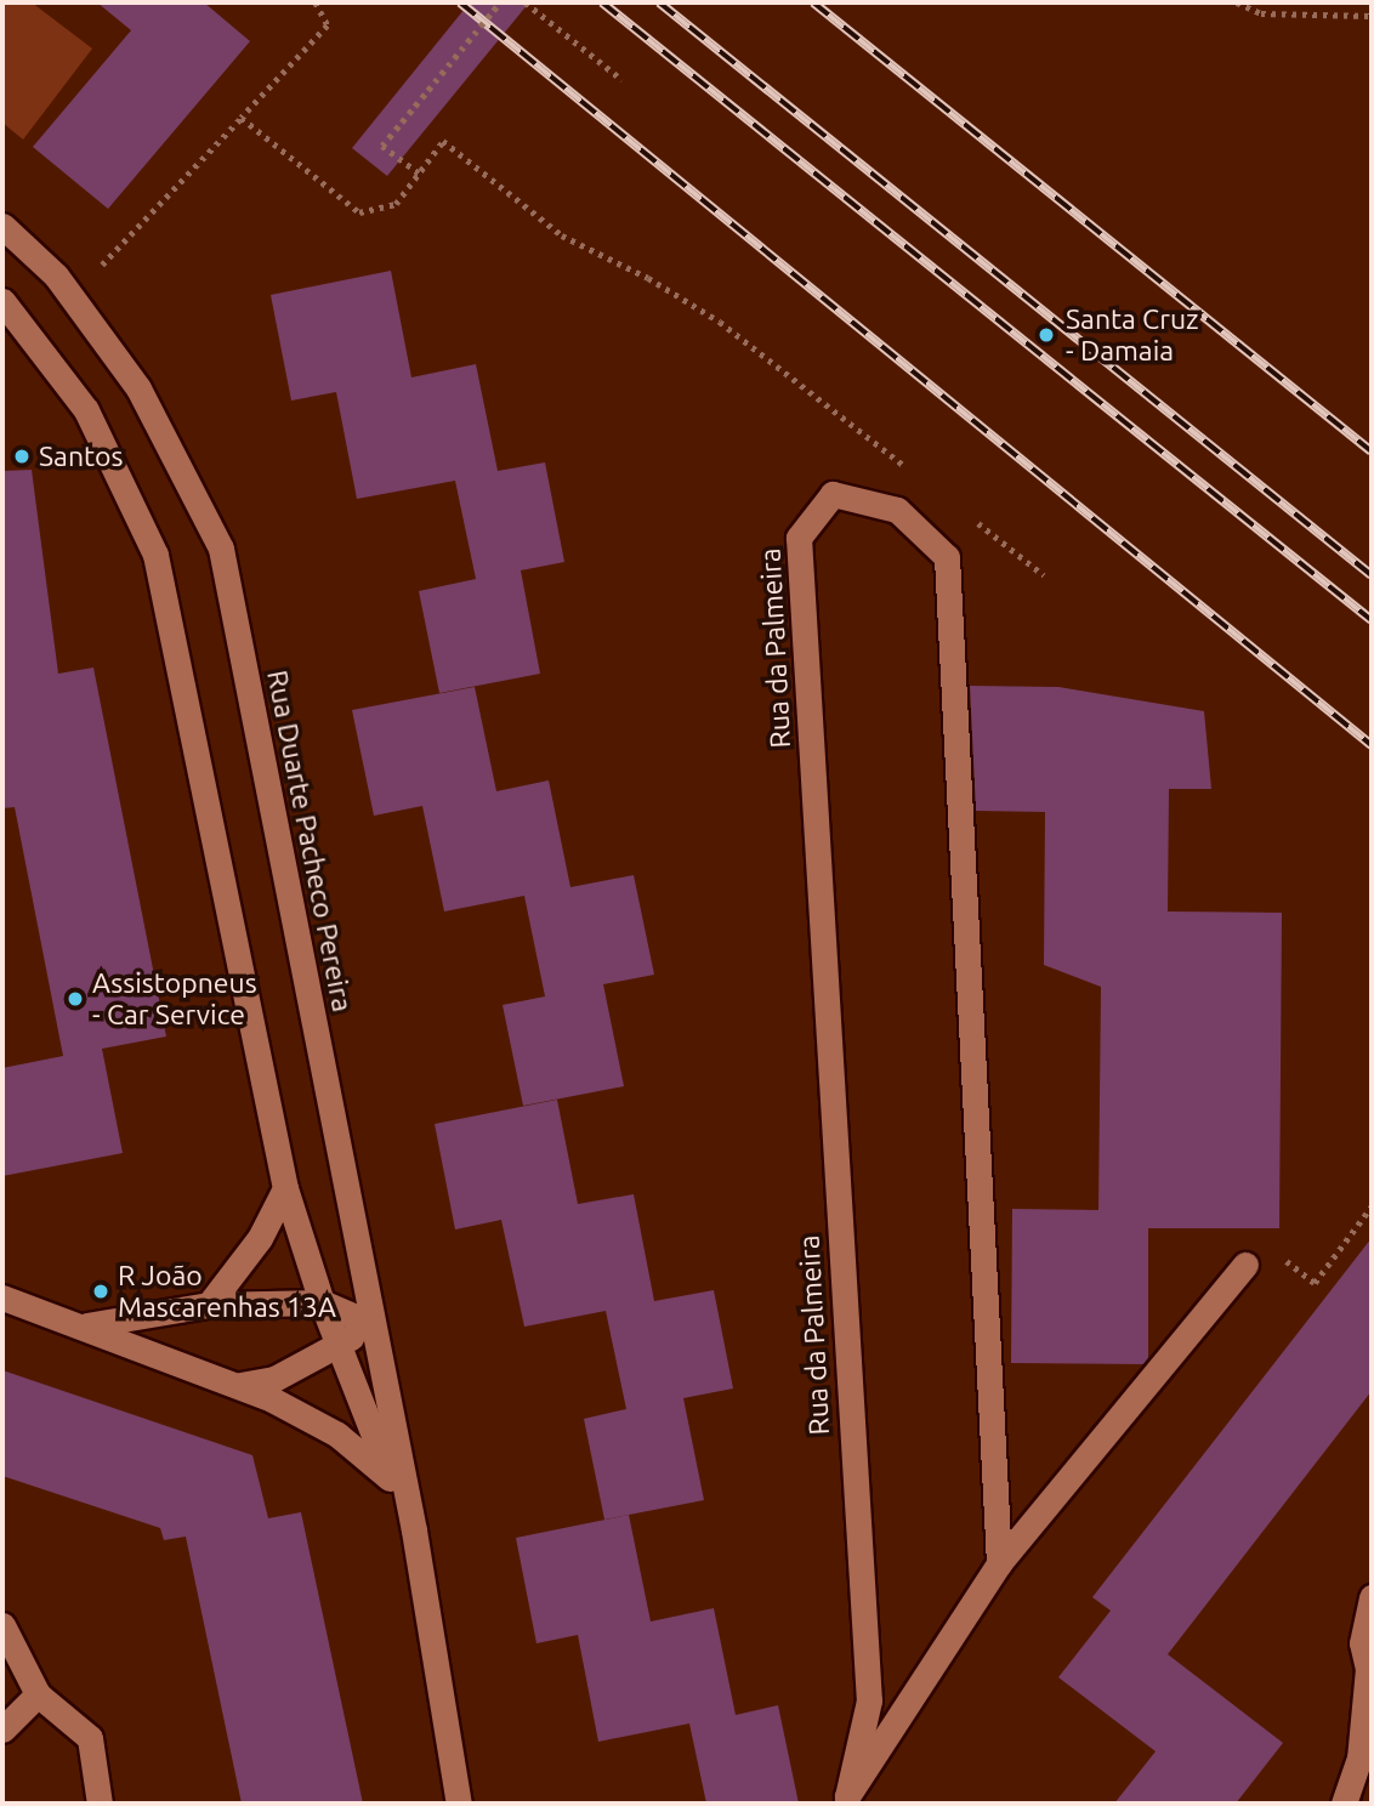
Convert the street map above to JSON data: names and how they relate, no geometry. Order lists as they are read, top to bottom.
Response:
{
  "streets": {
    "street": ["Rua da Palmeira", "Rua Duarte Pacheco Pereira"]
  },
  "places": [
    "Santa Cruz - Damaia",
    "Santos",
    "Assistopneus - Car Service",
    "R João Mascarenhas 13A"
  ]
}
